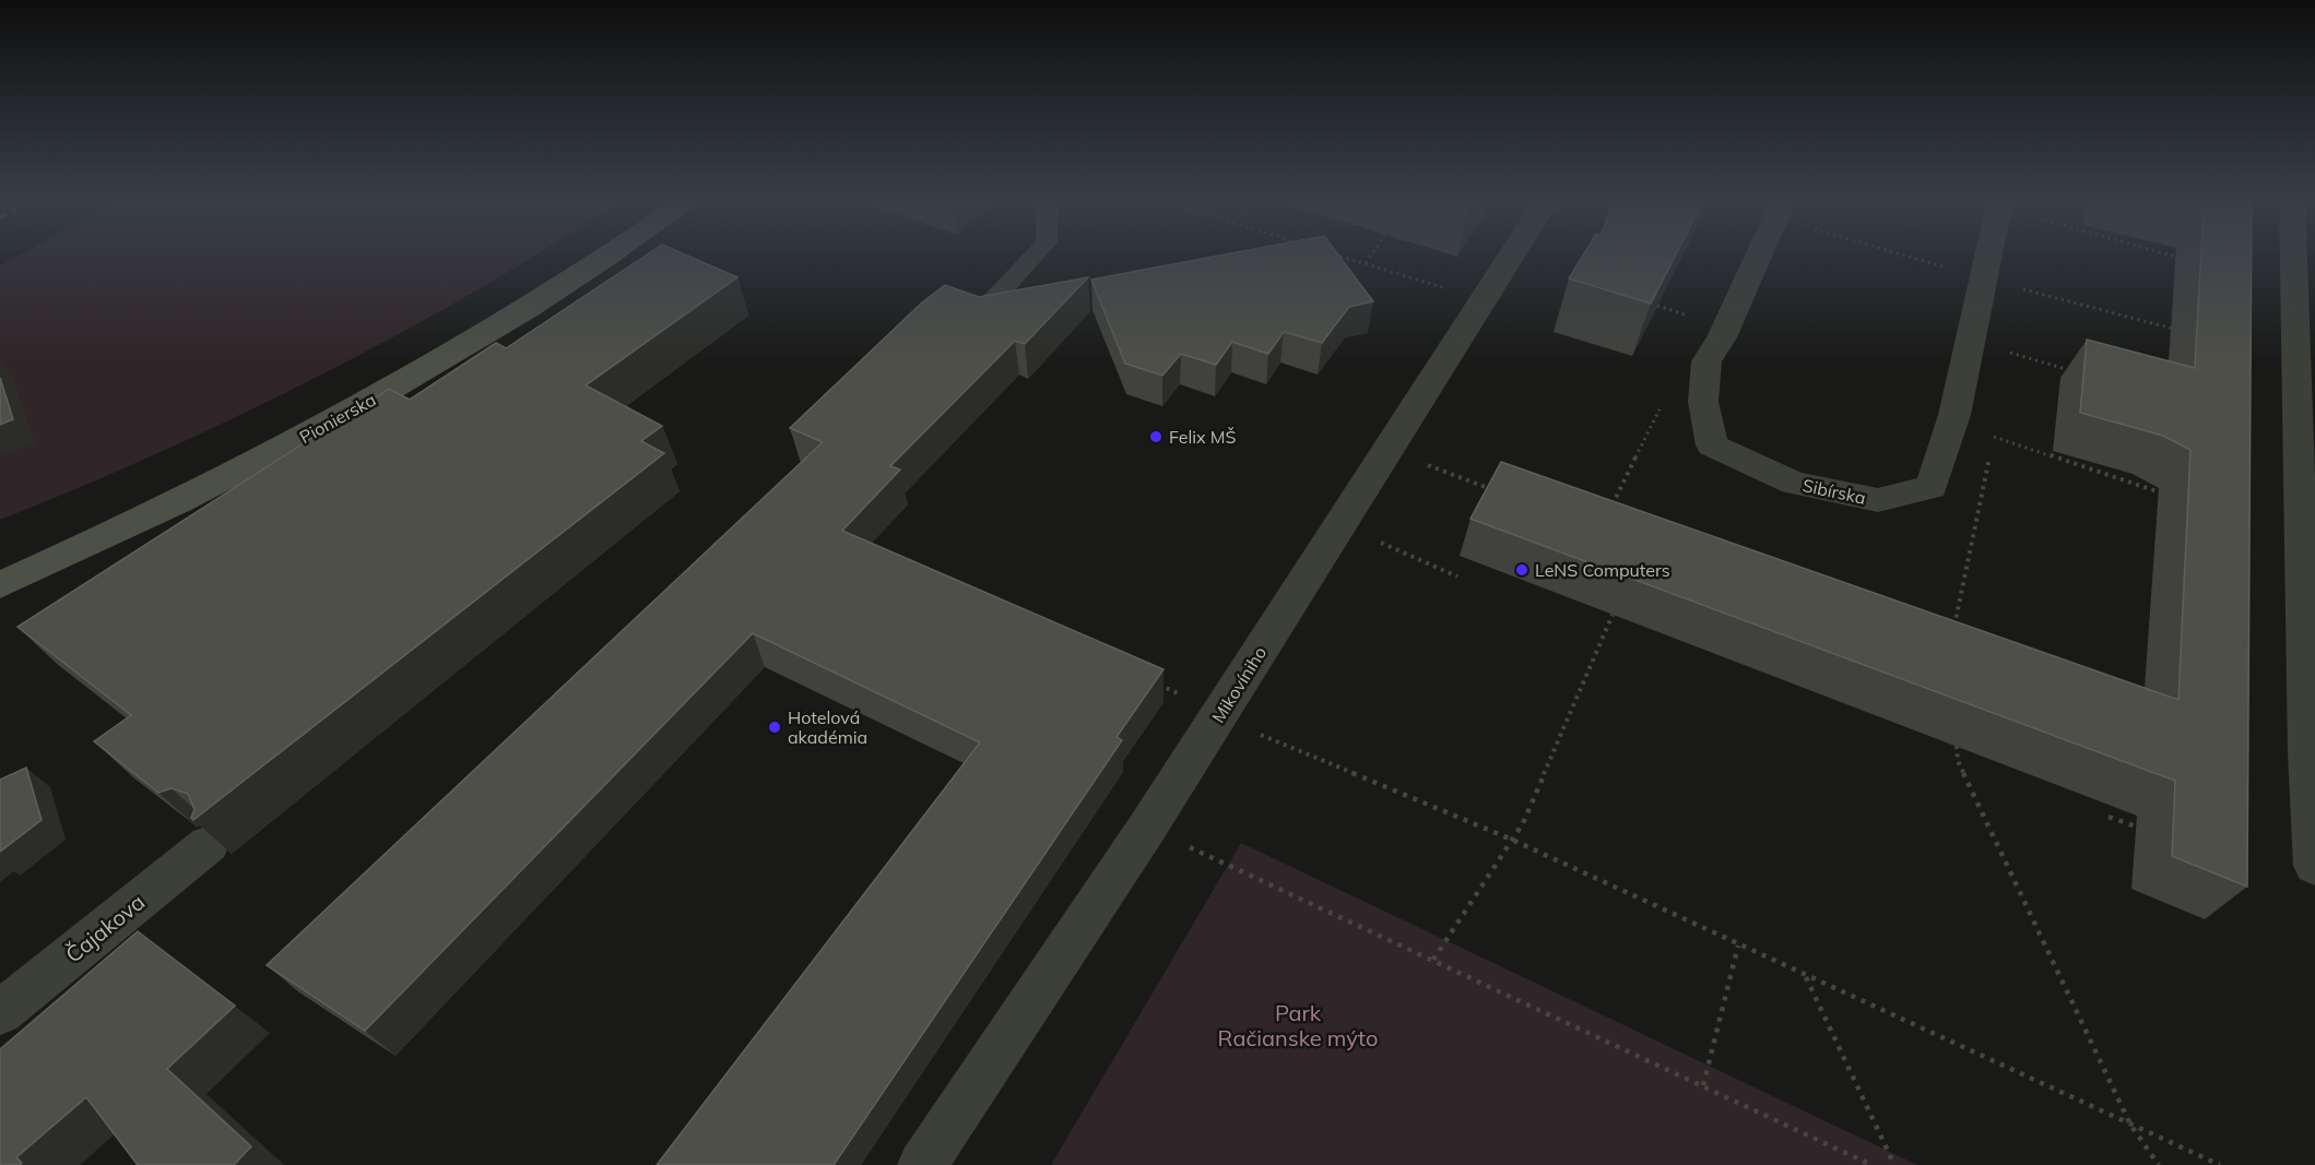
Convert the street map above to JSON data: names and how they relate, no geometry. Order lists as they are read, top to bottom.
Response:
{
  "streets": {
    "street": [
      "Pionierska",
      "Sibírska",
      "Mikovíniho",
      "Čajakova"
    ]
  },
  "parks": ["Park Račianske mýto"],
  "places": ["Felix MŠ", "LeNS Computers", "Hotelová akadémia"]
}
